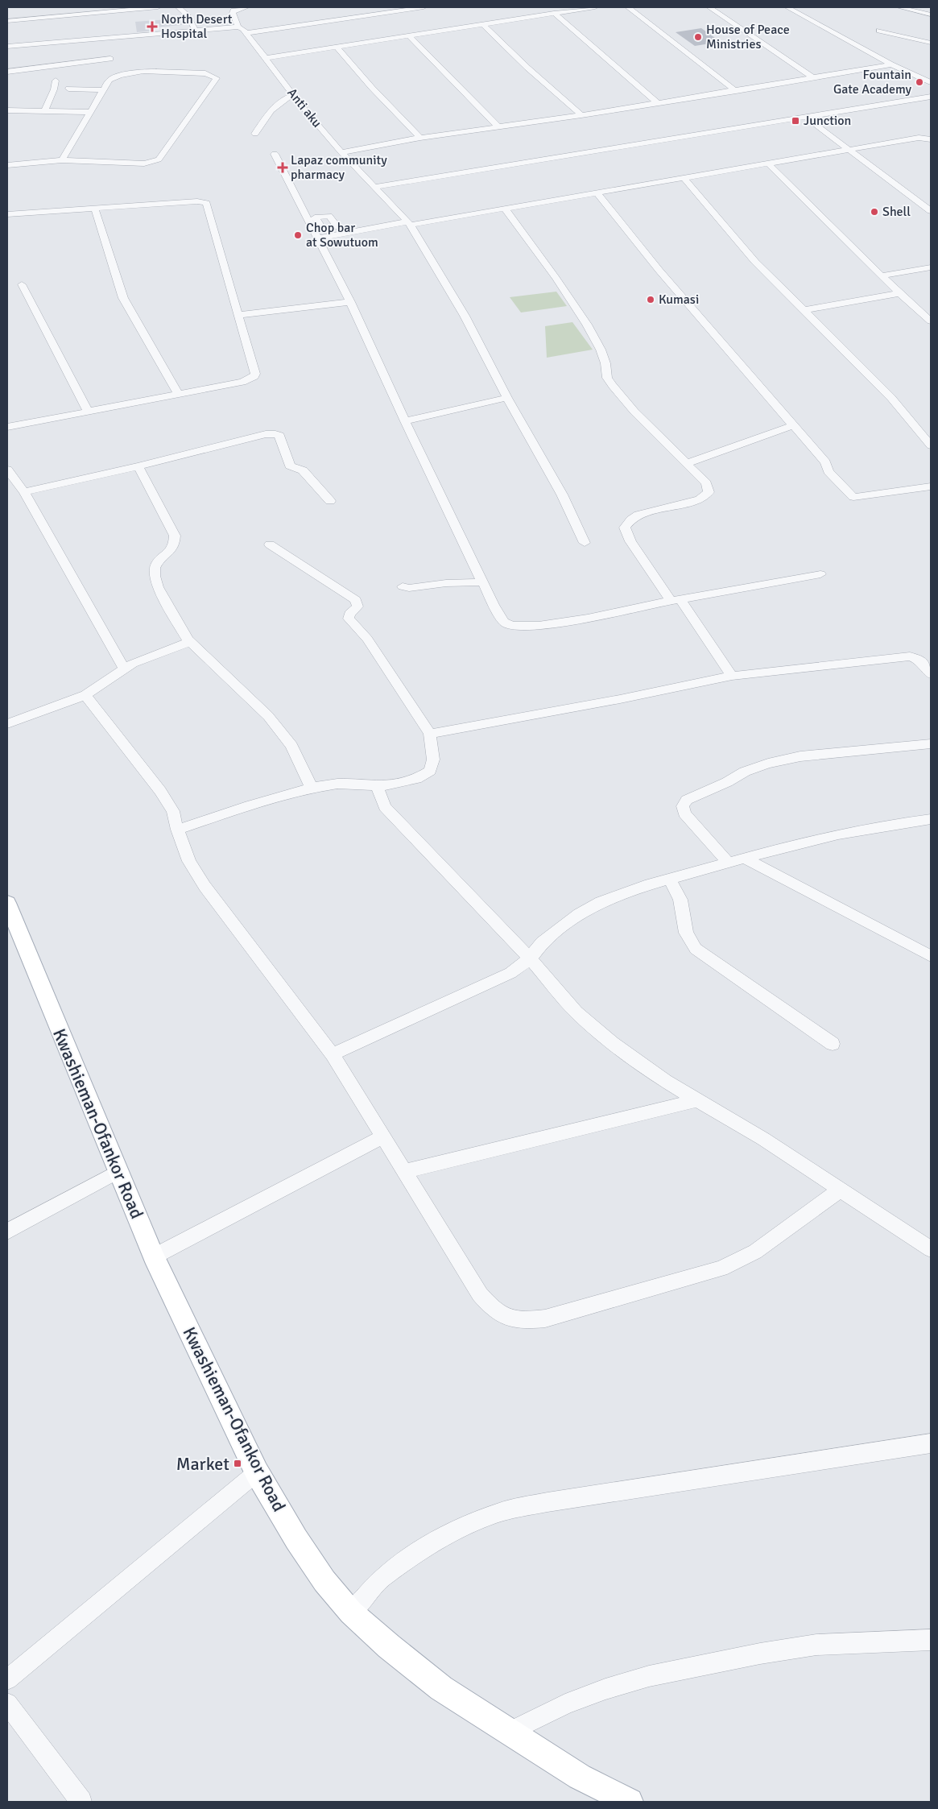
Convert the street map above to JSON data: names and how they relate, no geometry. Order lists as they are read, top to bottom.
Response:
{
  "streets": {
    "main road": ["Kwashieman-Ofankor Road"],
    "street": ["Anti aku"]
  },
  "places": {
    "health": ["North Desert Hospital", "Lapaz community pharmacy"],
    "other": [
      "House of Peace Ministries",
      "Fountain Gate Academy",
      "Shell",
      "Chop bar at Sowutuom",
      "Kumasi"
    ],
    "transit": ["Junction", "Market"]
  }
}
